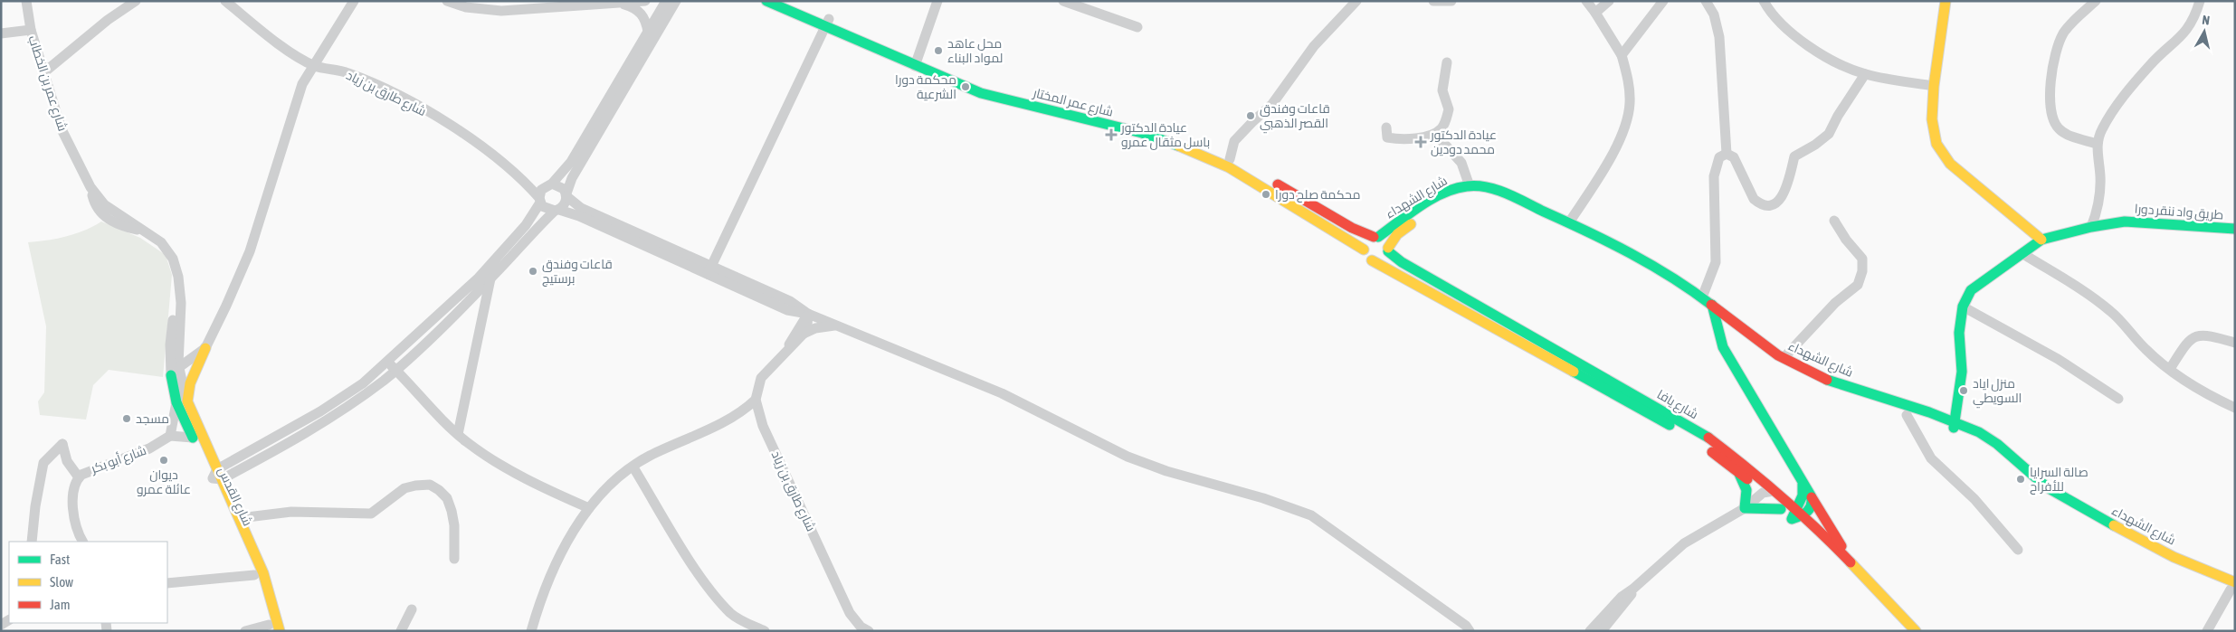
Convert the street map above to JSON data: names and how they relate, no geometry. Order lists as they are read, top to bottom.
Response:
{
  "streets": {
    "street": [
      "شارع عمر بن الخطاب",
      "شارع طارق بن زياد",
      "شارع عمر المختار",
      "شارع الشهداء",
      "طريق واد ننقر دورا",
      "شارع يافا",
      "شارع أبو بكر",
      "شارع القدس"
    ]
  },
  "crossings": [
    ["شارع عمر المختار", "شارع الشهداء"],
    ["شارع عمر المختار", "شارع يافا"],
    ["شارع الشهداء", "شارع يافا"]
  ],
  "places": {
    "other": [
      "محل عاهد لمواد البناء",
      "محكمة دورا الشرعية",
      "قاعات وفندق القصر الذهبي",
      "محكمة صلح دورا",
      "قاعات وفندق برستيج",
      "منزل اياد السويطي",
      "مسجد",
      "ديوان عائلة عمرو",
      "صالة السرايا للأفراح"
    ],
    "health": ["عيادة الدكتور باسل مثقال عمرو", "عيادة الدكتور محمد دودين"]
  },
  "legend": ["Fast", "Slow", "Jam"],
  "north": "top"
}
